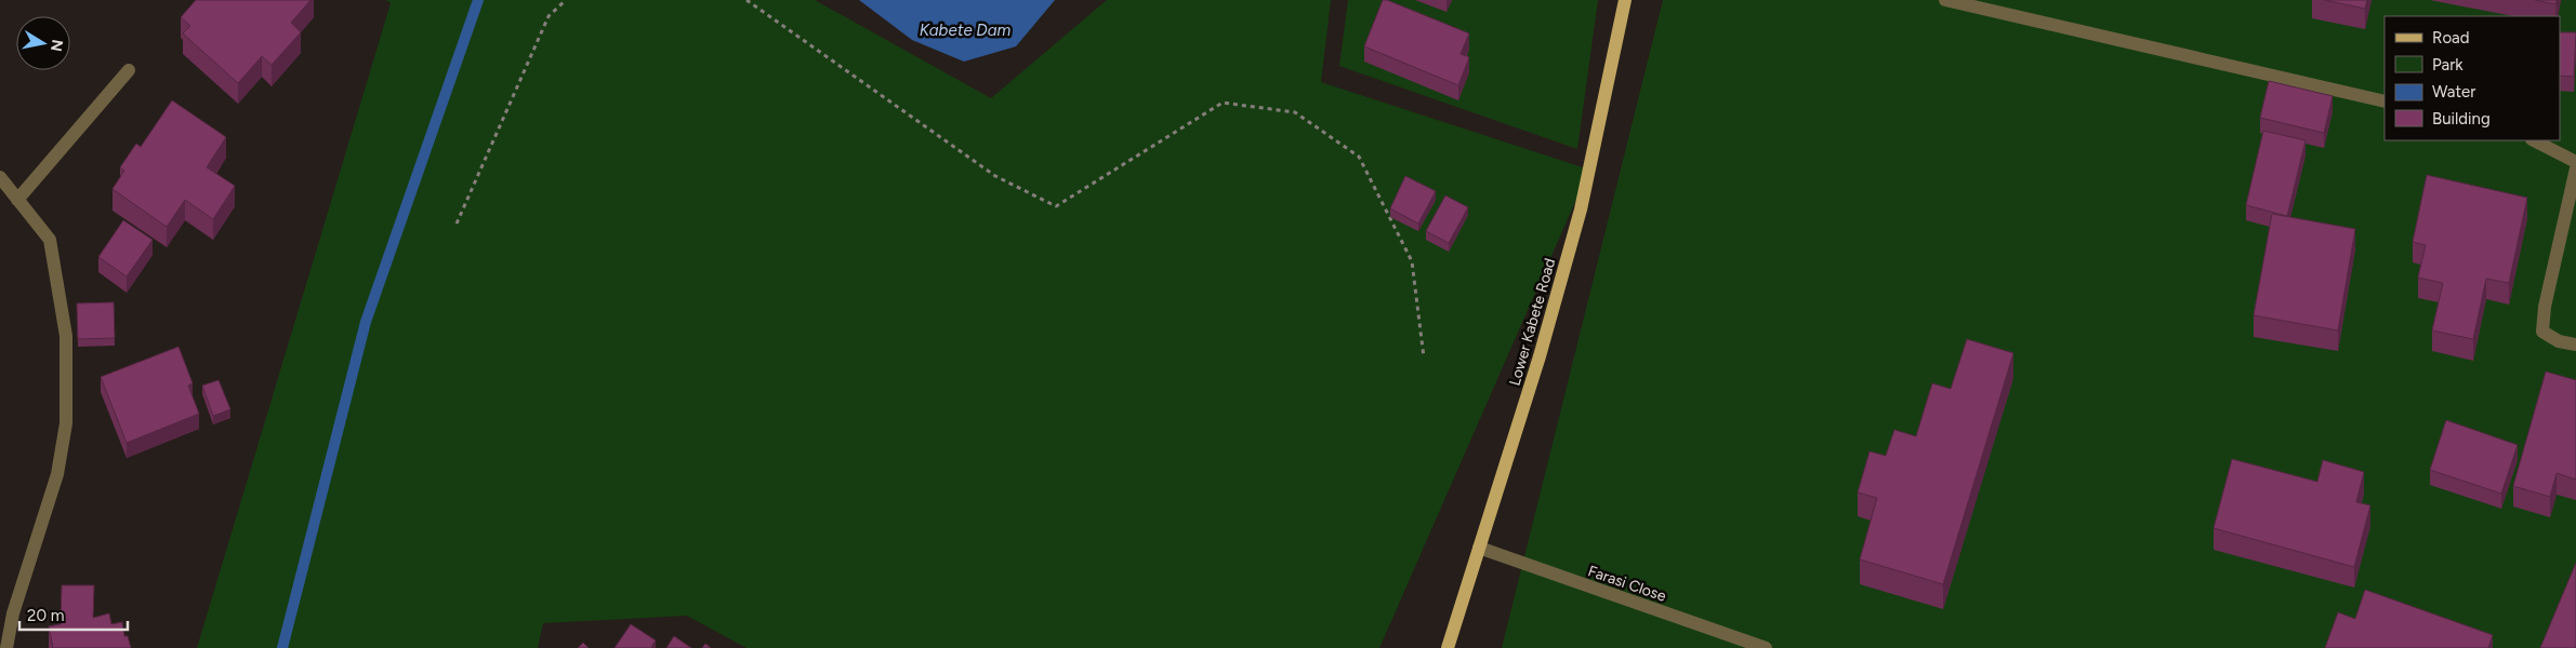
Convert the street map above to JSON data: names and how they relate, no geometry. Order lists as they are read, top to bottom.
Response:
{
  "streets": {
    "main road": ["Lower Kabete Road"],
    "street": ["Farasi Close"]
  },
  "crossings": [
    ["Lower Kabete Road", "Farasi Close"]
  ],
  "water": ["Kabete Dam"],
  "legend": [
    "Road",
    "Park",
    "Water",
    "Building"
  ],
  "scale_bar": "20 m",
  "north": "right"
}
